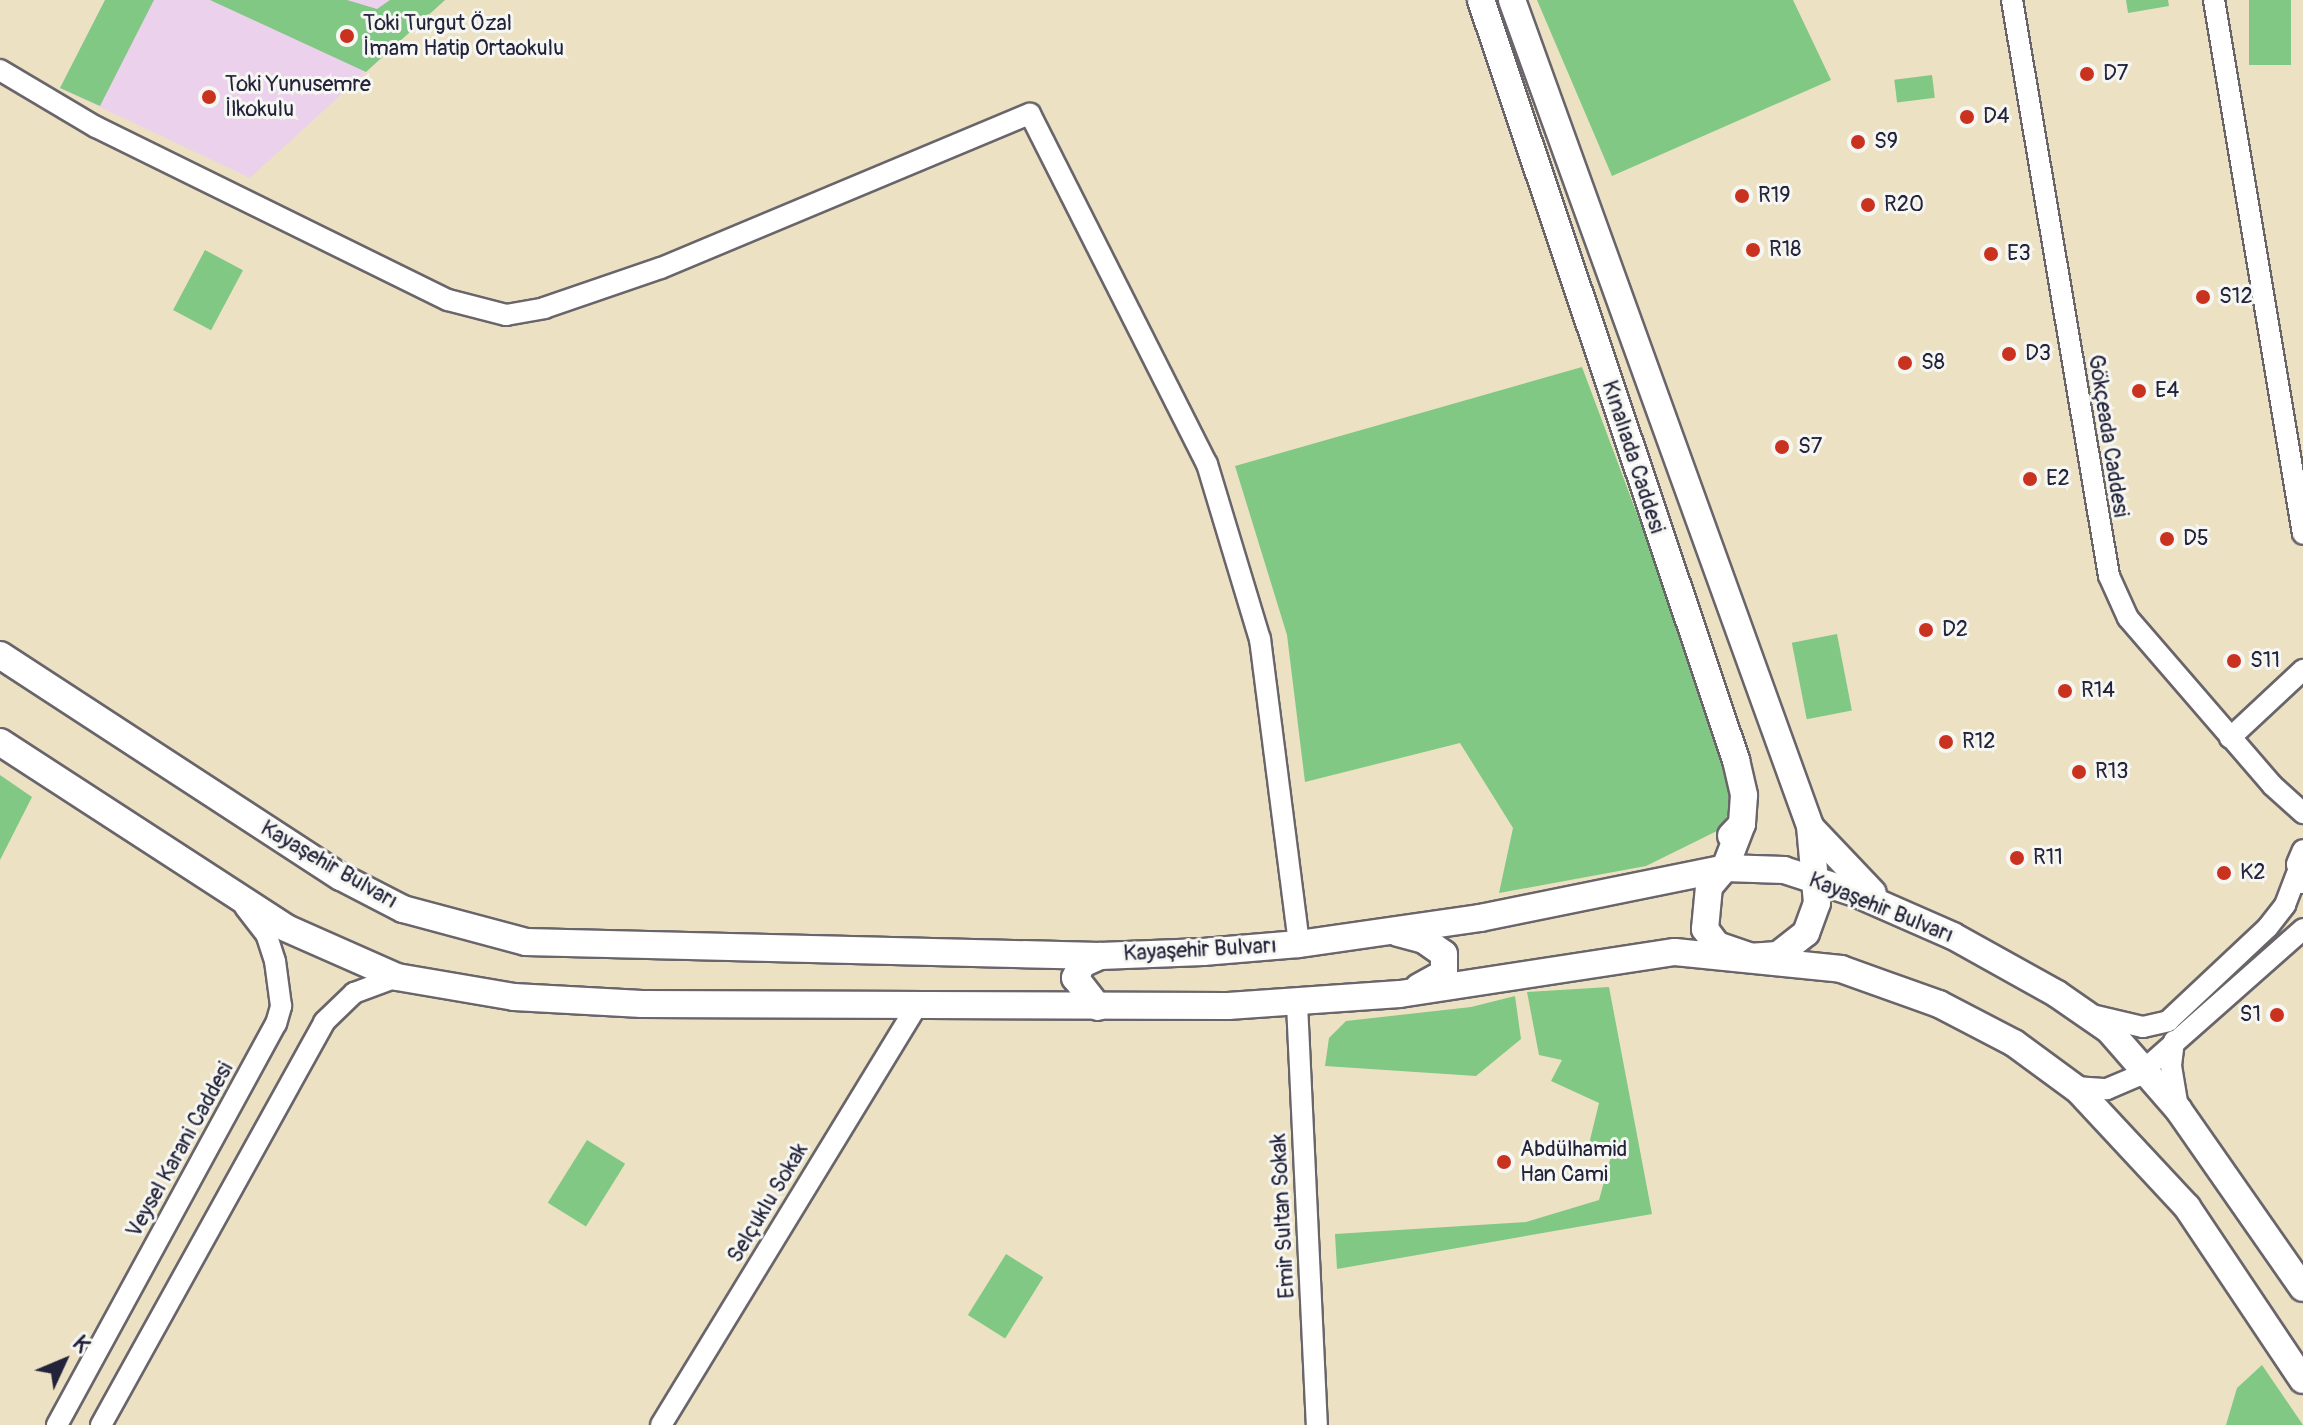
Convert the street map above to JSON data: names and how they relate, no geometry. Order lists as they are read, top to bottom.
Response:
{
  "streets": {
    "main road": ["Kınalıada Caddesi", "Kayaşehir Bulvarı"],
    "street": [
      "Gökçeada Caddesi",
      "Veysel Karani Caddesi",
      "Selçuklu Sokak",
      "Emir Sultan Sokak"
    ]
  },
  "crossings": [
    ["Kınalıada Caddesi", "Kayaşehir Bulvarı"]
  ],
  "places": [
    "Toki Turgut Özal İmam Hatip Ortaokulu",
    "D7",
    "Toki Yunusemre İlkokulu",
    "D4",
    "S9",
    "R19",
    "R20",
    "R18",
    "E3",
    "S12",
    "D3",
    "S8",
    "E4",
    "S7",
    "E2",
    "D5",
    "D2",
    "S11",
    "R14",
    "R12",
    "R13",
    "R11",
    "K2",
    "S1",
    "Abdülhamid Han Cami"
  ],
  "north": "top right"
}
